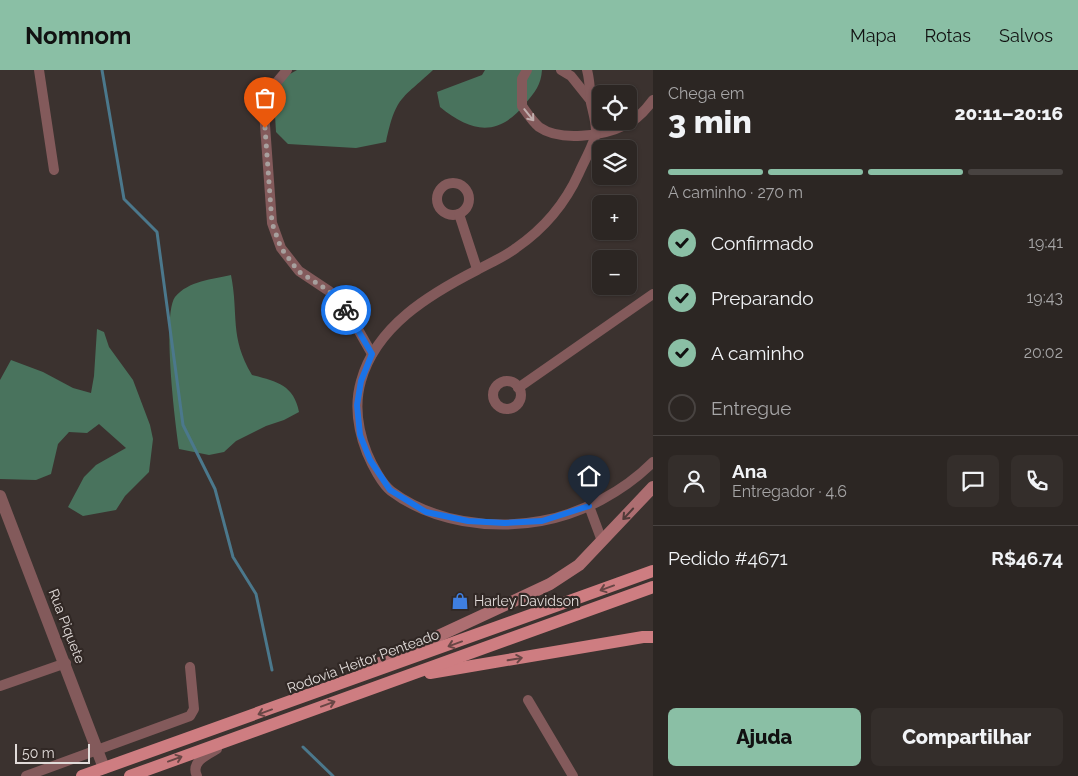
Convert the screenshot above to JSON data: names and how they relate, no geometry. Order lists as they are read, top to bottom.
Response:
{
  "streets": {
    "main road": ["Rodovia Heitor Penteado"],
    "street": ["Rua Piquete"]
  },
  "crossings": [
    ["Rua Piquete", "Rodovia Heitor Penteado"]
  ],
  "places": {
    "shop": ["Harley Davidson"]
  },
  "scale_bar": "50 m",
  "page": {
    "header": "Nomnom",
    "nav": ["Mapa", "Rotas", "Salvos"],
    "heading": ["3 min", "Chega em", "20:11–20:16"],
    "panel": [
      "Ana",
      "Entregador · 4.6",
      "Pedido #4671",
      "R$46.74"
    ],
    "map_buttons": ["+", "−"],
    "bar": "A caminho · 270 m",
    "list": [
      ["Confirmado", "19:41"],
      ["Preparando", "19:43"],
      ["A caminho", "20:02"],
      "Entregue"
    ],
    "buttons": ["Ajuda", "Compartilhar"],
    "scale": "50 m"
  }
}
